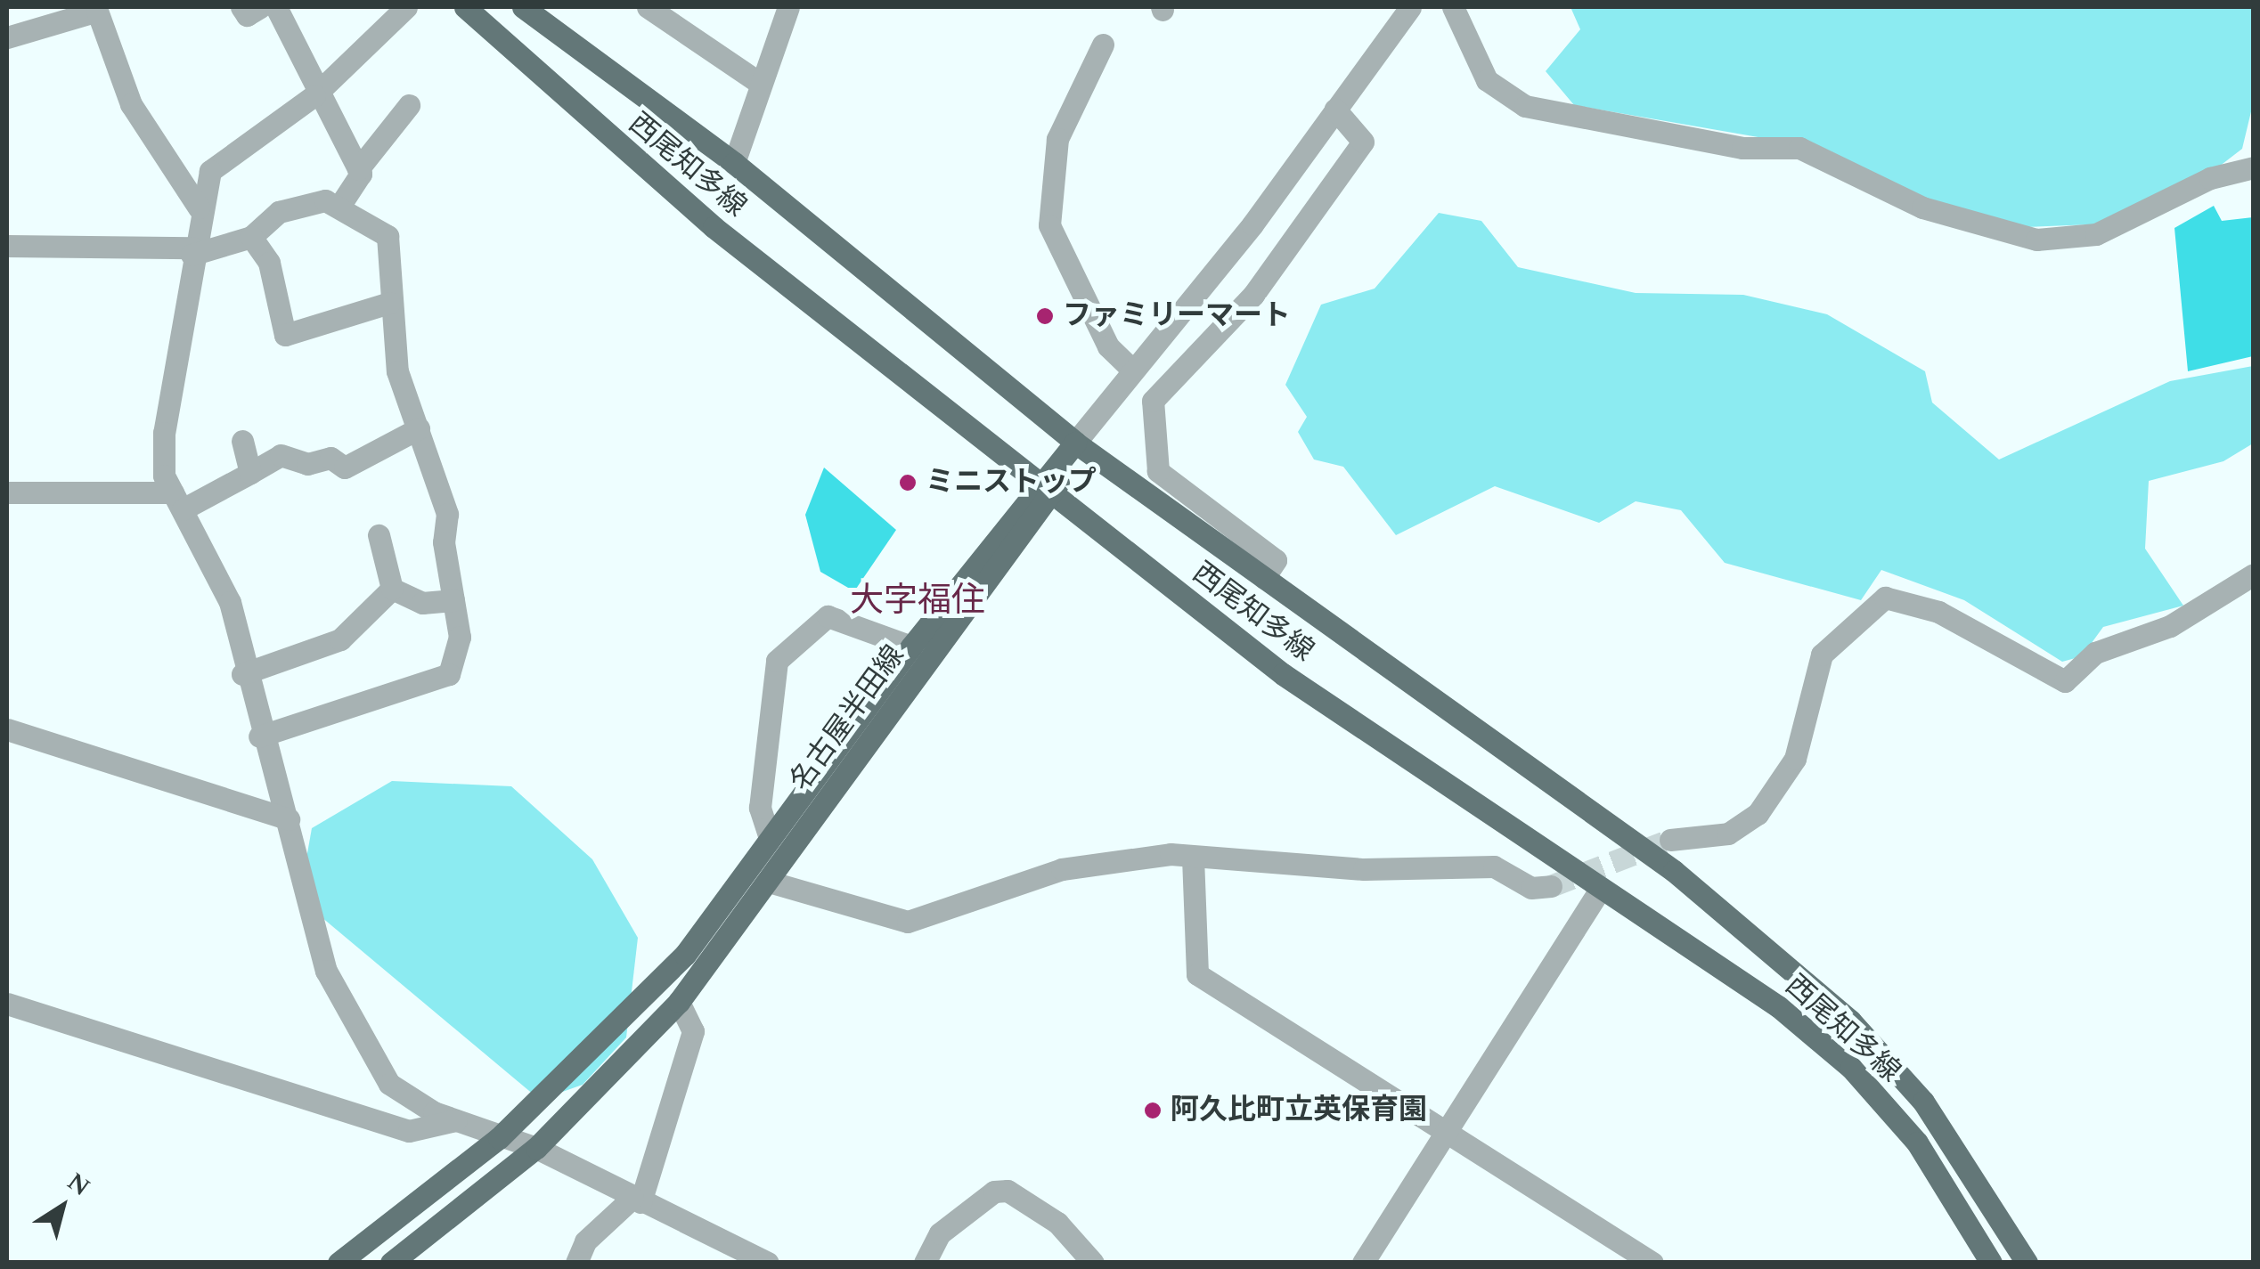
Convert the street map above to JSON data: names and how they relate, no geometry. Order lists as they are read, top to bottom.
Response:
{
  "streets": {
    "main road": ["西尾知多線", "名古屋半田線"]
  },
  "crossings": [
    ["西尾知多線", "名古屋半田線"]
  ],
  "districts": ["大字福住"],
  "places": ["ファミリーマート", "ミニストップ", "阿久比町立英保育園"],
  "north": "top right"
}
